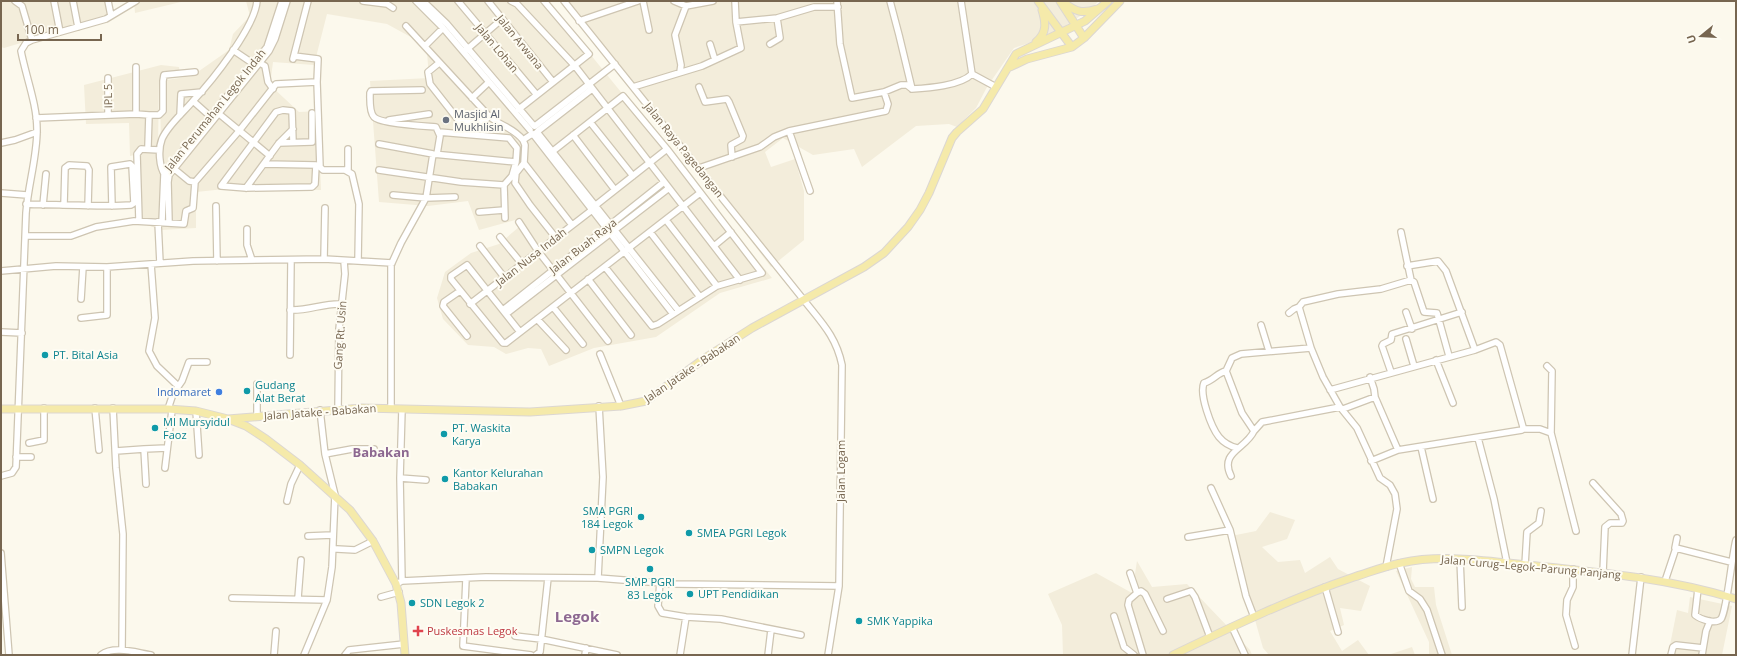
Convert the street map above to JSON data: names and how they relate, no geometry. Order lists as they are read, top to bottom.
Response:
{
  "streets": {
    "main road": ["Jalan Jatake - Babakan", "Jalan Curug–Legok–Parung Panjang"],
    "street": [
      "Jalan Arwana",
      "Jalan Lohan",
      "IPL 5",
      "Jalan Perumahan Legok Indah",
      "Jalan Raya Pagedangan",
      "Jalan Buah Raya",
      "Jalan Nusa Indah",
      "Gang Rt. Usin",
      "Jalan Logam"
    ]
  },
  "crossings": [
    ["Jalan Raya Pagedangan", "Jalan Jatake - Babakan"],
    ["Jalan Raya Pagedangan", "Jalan Logam"],
    ["Gang Rt. Usin", "Jalan Jatake - Babakan"],
    ["Jalan Jatake - Babakan", "Jalan Logam"]
  ],
  "districts": ["Babakan", "Legok"],
  "places": {
    "other": [
      "Masjid Al Mukhlisin",
      "PT. Bital Asia",
      "Gudang Alat Berat",
      "Indomaret",
      "MI Mursyidul Faoz",
      "PT. Waskita Karya",
      "Kantor Kelurahan Babakan",
      "SMA PGRI 184 Legok",
      "SMEA PGRI Legok",
      "SMPN Legok",
      "SMP PGRI 83 Legok",
      "UPT Pendidikan",
      "SDN Legok 2",
      "SMK Yappika"
    ],
    "health": ["Puskesmas Legok"]
  },
  "scale_bar": "100 m",
  "north": "left"
}
